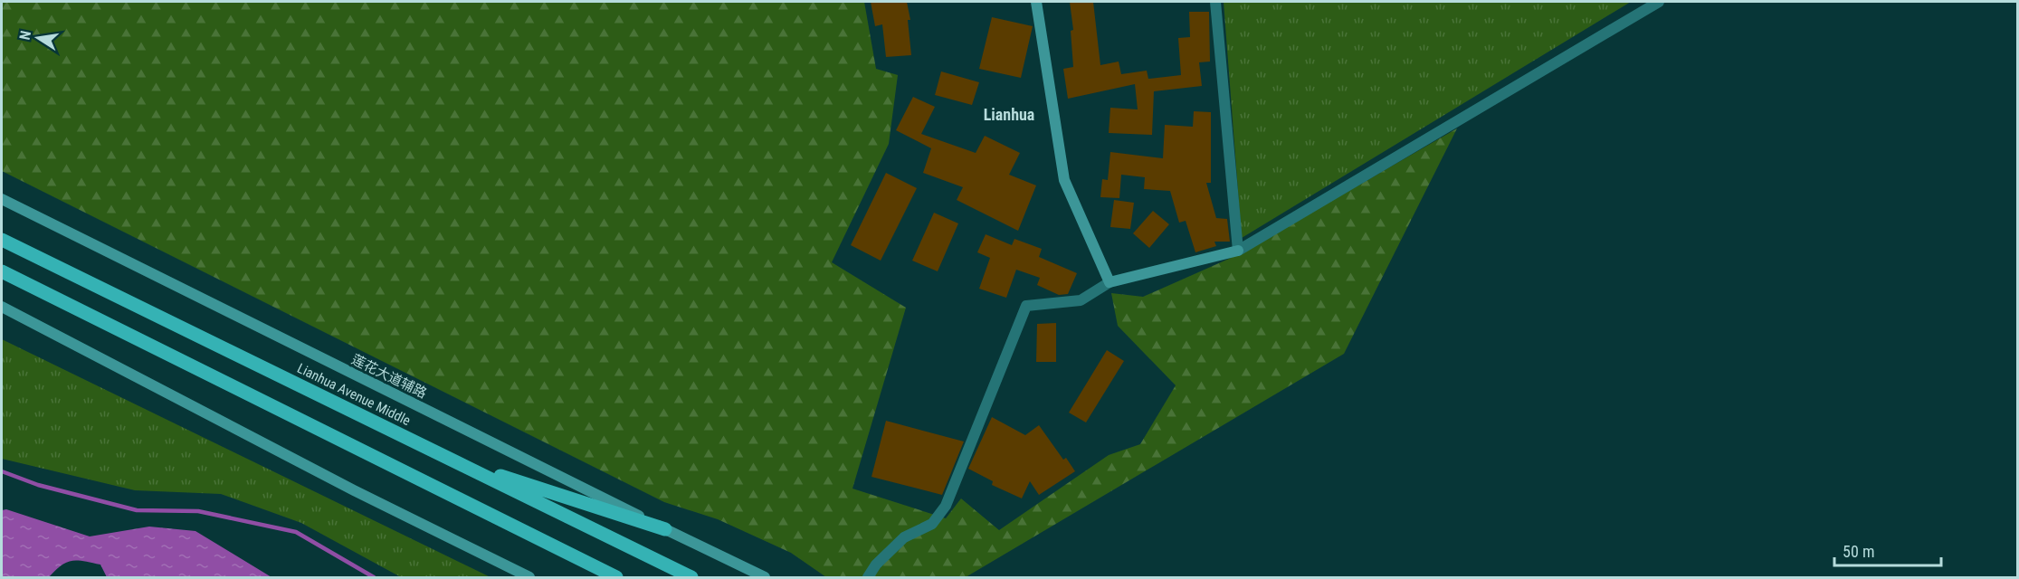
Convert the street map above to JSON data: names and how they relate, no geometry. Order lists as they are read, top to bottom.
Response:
{
  "streets": {
    "main road": ["Lianhua Avenue Middle"],
    "street": ["莲花大道辅路"]
  },
  "districts": ["Lianhua"],
  "scale_bar": "50 m",
  "north": "left"
}
